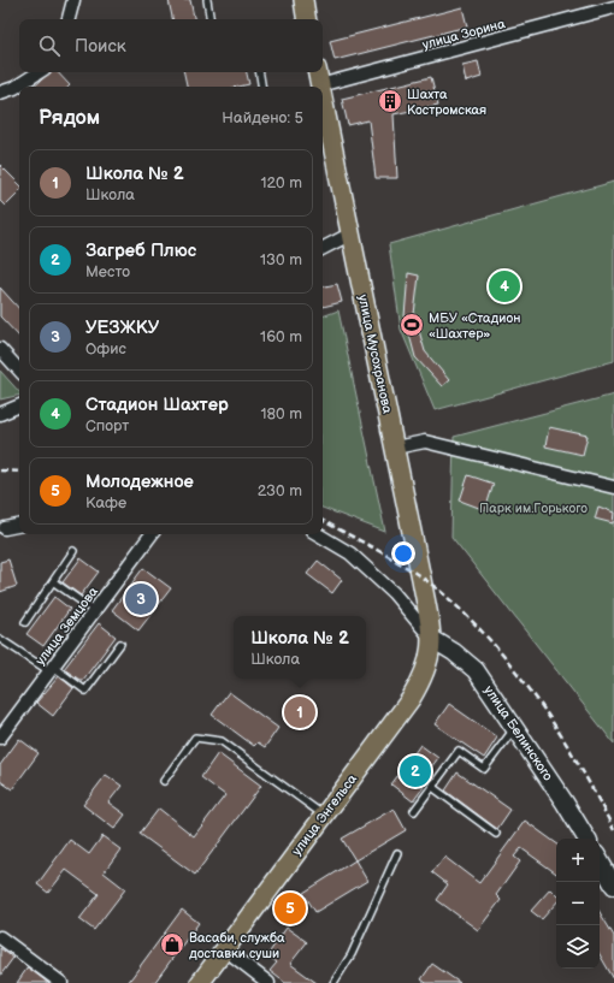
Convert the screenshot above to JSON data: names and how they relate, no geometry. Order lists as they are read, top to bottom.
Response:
{
  "streets": {
    "main road": ["улица Мусохранова", "улица Энгельса"],
    "street": ["улица Зорина", "улица Земцова", "улица Белинского"]
  },
  "crossings": [
    ["улица Мусохранова", "улица Белинского"],
    ["улица Мусохранова", "улица Энгельса"],
    ["улица Белинского", "улица Энгельса"]
  ],
  "parks": ["Парк им.Горького"],
  "places": {
    "building": ["Шахта Костромская"],
    "sports": ["МБУ «Стадион «Шахтер»"],
    "shop": ["Васаби, служба доставки суши"]
  },
  "page": {
    "search": "Поиск",
    "heading": ["Рядом", "Найдено: 5"],
    "list": [
      {
        "mark": "1",
        "name": "Школа № 2",
        "note": "Школа",
        "value": "120 m"
      },
      {
        "mark": "2",
        "name": "Загреб Плюс",
        "note": "Место",
        "value": "130 m"
      },
      {
        "mark": "3",
        "name": "УЕЗЖКУ",
        "note": "Офис",
        "value": "160 m"
      },
      {
        "mark": "4",
        "name": "Стадион Шахтер",
        "note": "Спорт",
        "value": "180 m"
      },
      {
        "mark": "5",
        "name": "Молодежное",
        "note": "Кафе",
        "value": "230 m"
      }
    ],
    "pins": [
      "4",
      "3",
      "1",
      "2",
      "5"
    ],
    "popup": ["Школа № 2", "Школа"],
    "map_buttons": ["+", "−"]
  }
}
